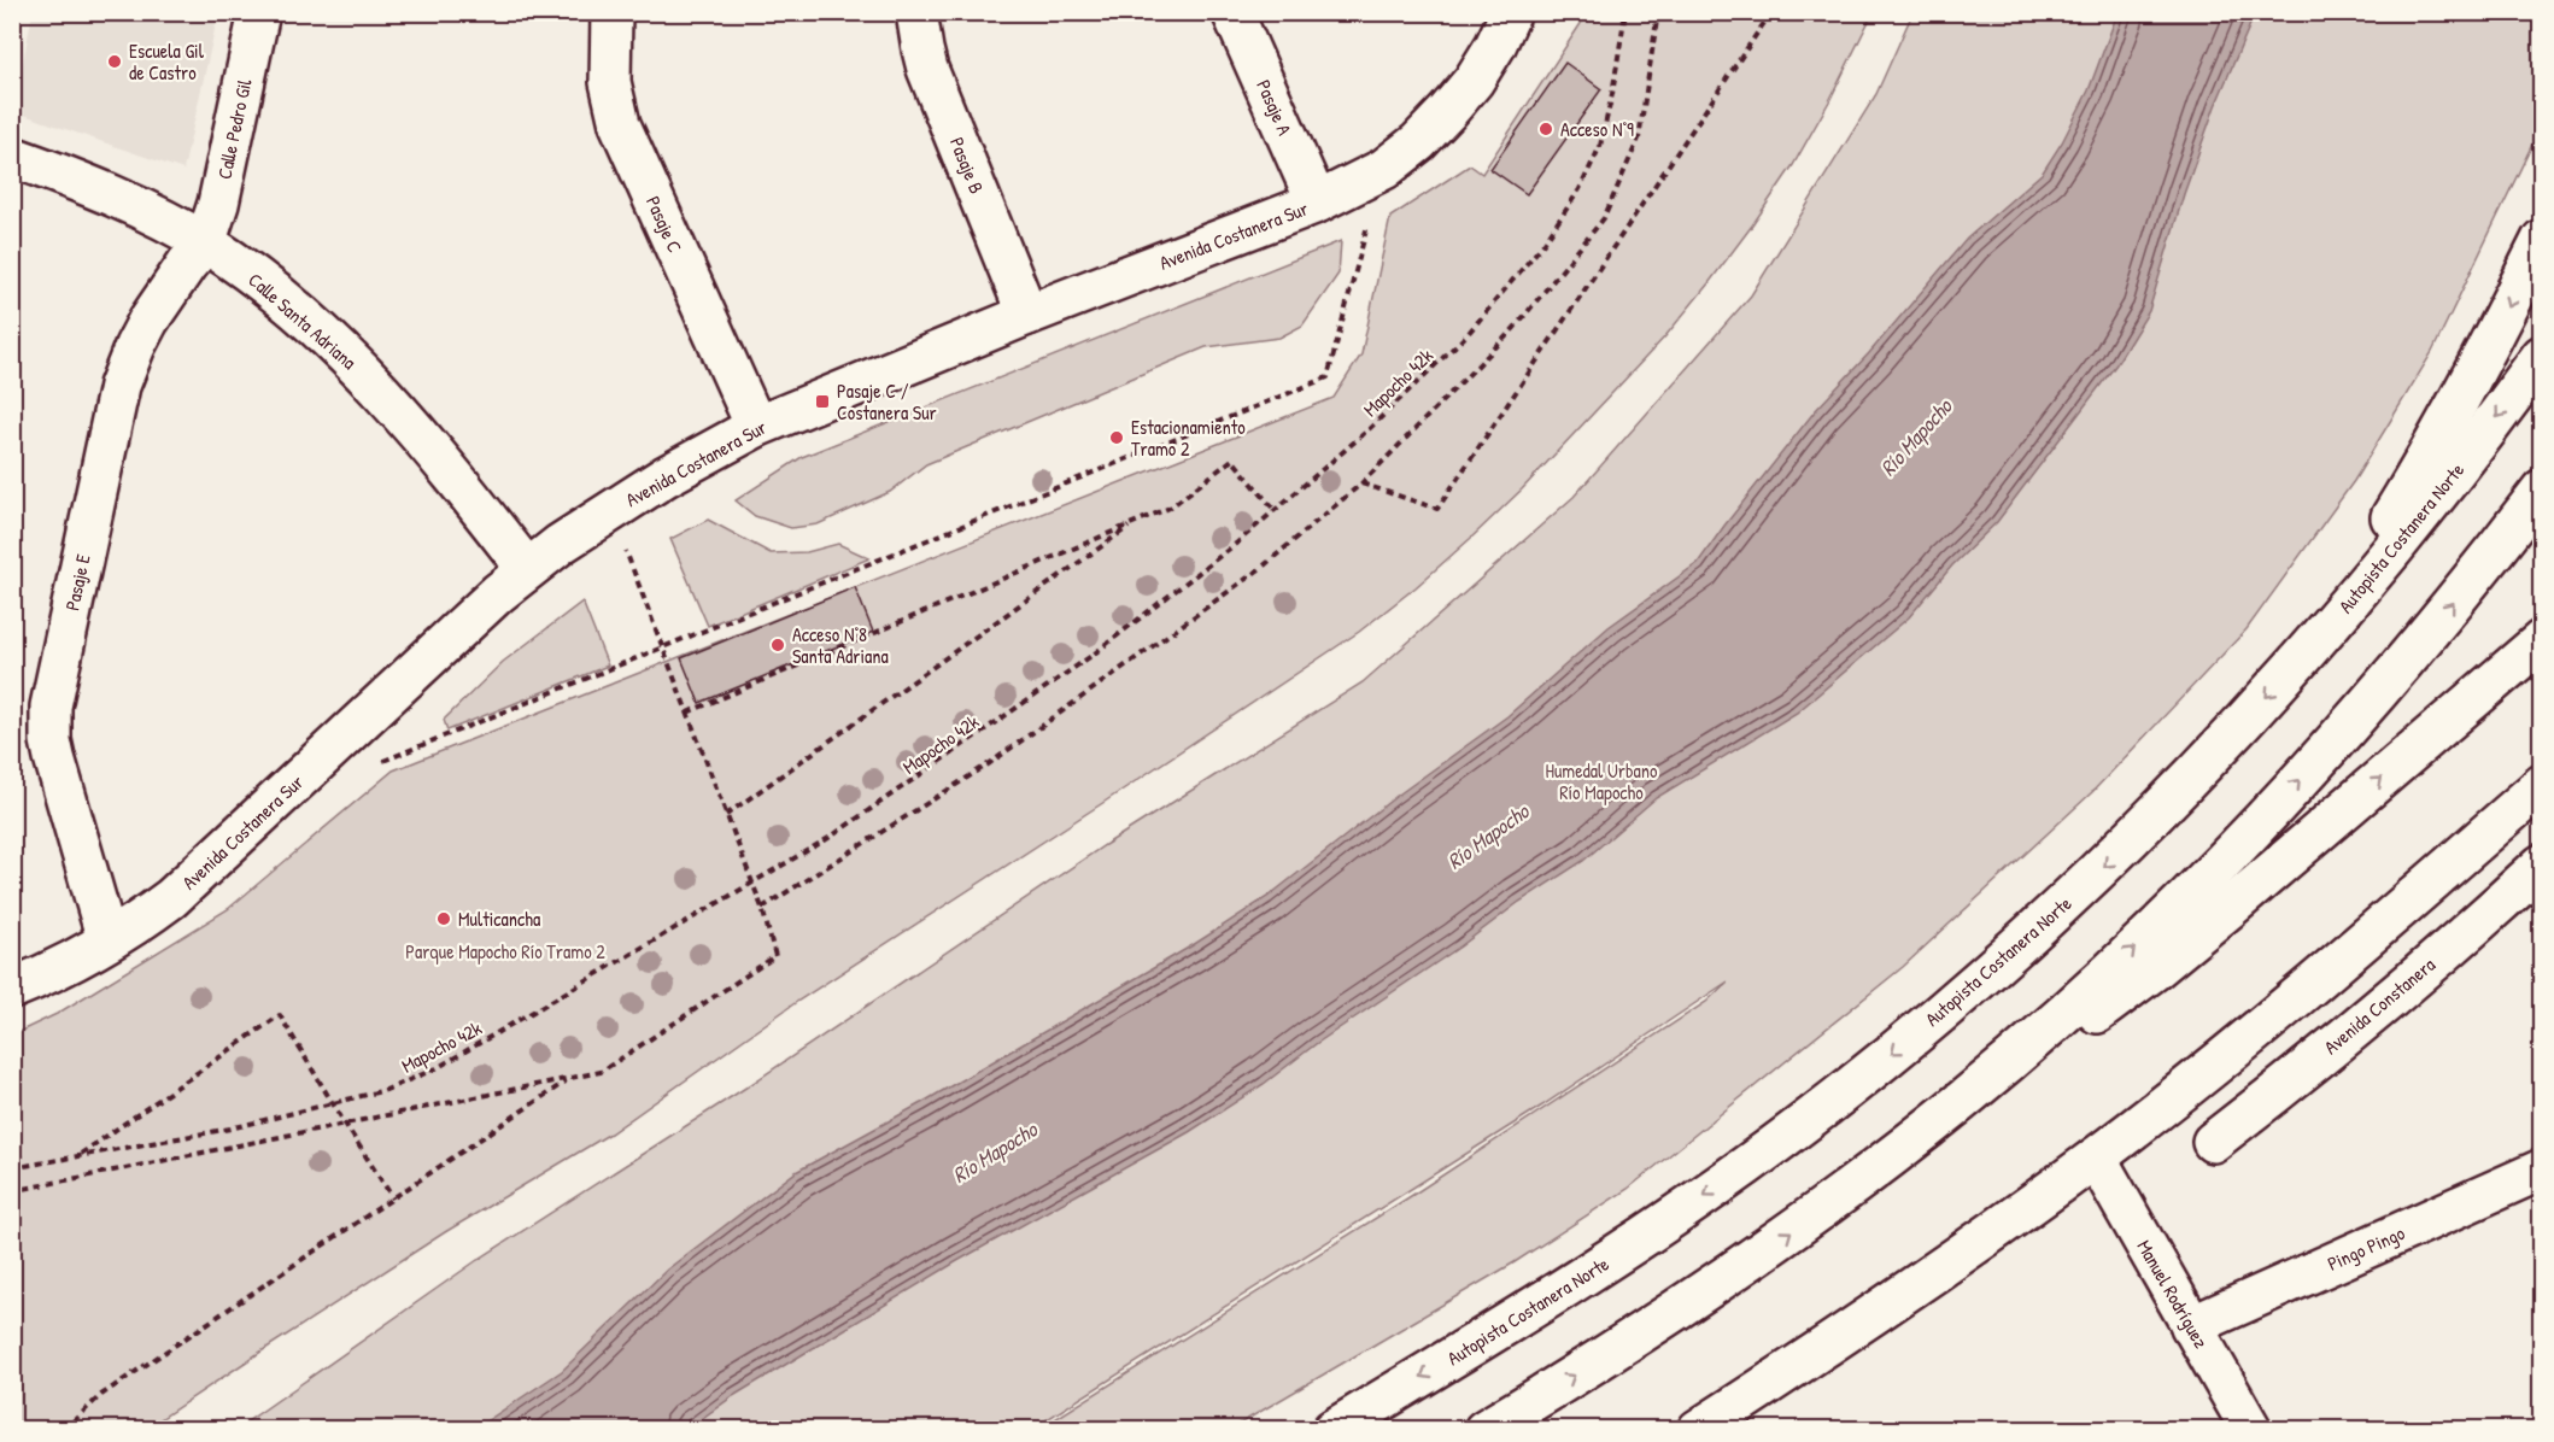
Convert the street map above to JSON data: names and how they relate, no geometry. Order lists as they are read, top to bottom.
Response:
{
  "streets": {
    "main road": [
      "Pasaje A",
      "Calle Pedro Gil",
      "Pasaje B",
      "Pasaje C",
      "Avenida Costanera Sur",
      "Calle Santa Adriana",
      "Autopista Costanera Norte",
      "Pasaje E",
      "Avenida Constanera",
      "Pingo Pingo",
      "Manuel Rodríguez"
    ],
    "path": ["Mapocho 42k"]
  },
  "crossings": [
    ["Pasaje A", "Avenida Costanera Sur"],
    ["Calle Pedro Gil", "Calle Santa Adriana"],
    ["Calle Pedro Gil", "Pasaje E"],
    ["Pasaje B", "Avenida Costanera Sur"],
    ["Pasaje C", "Avenida Costanera Sur"],
    ["Avenida Costanera Sur", "Calle Santa Adriana"],
    ["Avenida Costanera Sur", "Pasaje E"],
    ["Calle Santa Adriana", "Pasaje E"],
    ["Pingo Pingo", "Manuel Rodríguez"]
  ],
  "water": ["Río Mapocho"],
  "parks": ["Humedal Urbano Río Mapocho", "Parque Mapocho Río Tramo 2"],
  "places": {
    "other": [
      "Escuela Gil de Castro",
      "Acceso N°9",
      "Estacionamiento Tramo 2",
      "Acceso N°8 Santa Adriana",
      "Multicancha"
    ],
    "transit": ["Pasaje C / Costanera Sur"]
  }
}
